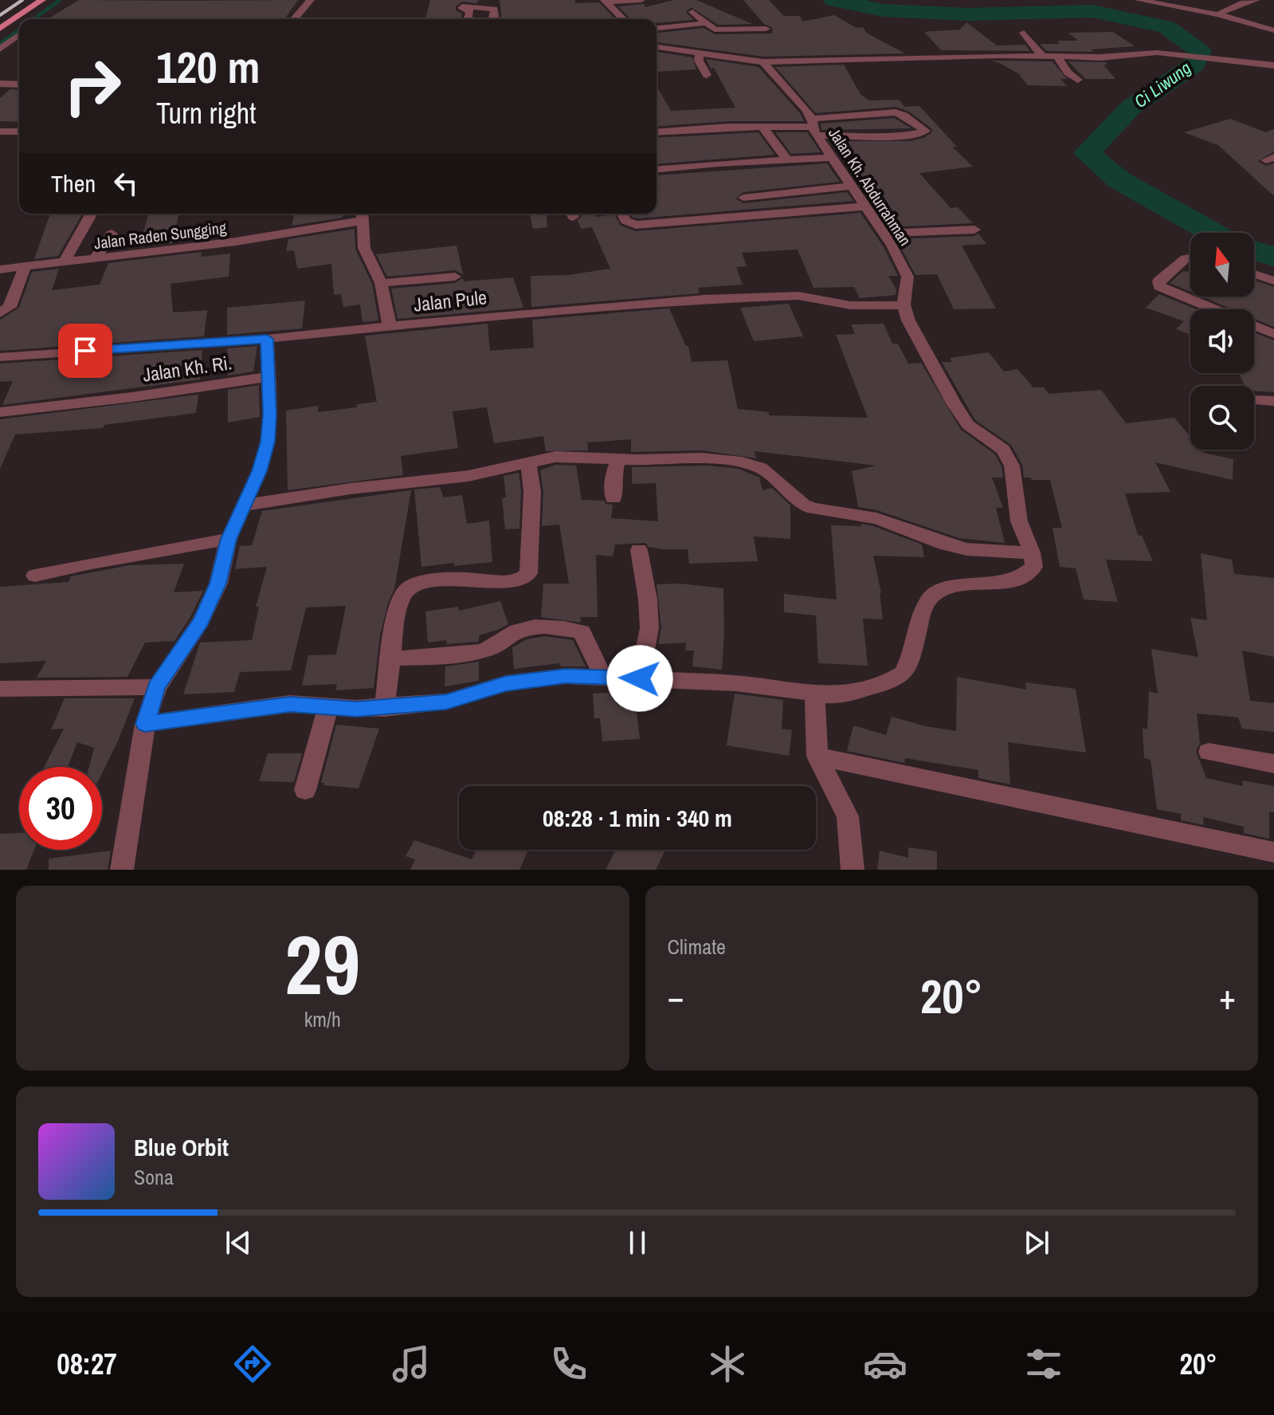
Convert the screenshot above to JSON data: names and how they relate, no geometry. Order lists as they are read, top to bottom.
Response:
{
  "streets": {
    "street": [
      "Jalan Kh. Abdurrahman",
      "Jalan Raden Sungging",
      "Jalan Pule",
      "Jalan Kh. Ri."
    ]
  },
  "crossings": [
    ["Jalan Kh. Abdurrahman", "Jalan Pule"]
  ],
  "water": ["Ci Liwung"],
  "north": "top",
  "page": {
    "turn": ["120 m", "Turn right"],
    "then": "Then",
    "limit": "30",
    "trip": "08:28 · 1 min · 340 m",
    "tile": [
      ["29", "km/h"],
      "Climate"
    ],
    "heat": ["−", "20°", "+"],
    "song": ["Blue Orbit", "Sona"],
    "tabs": ["08:27", "20°"]
  }
}
